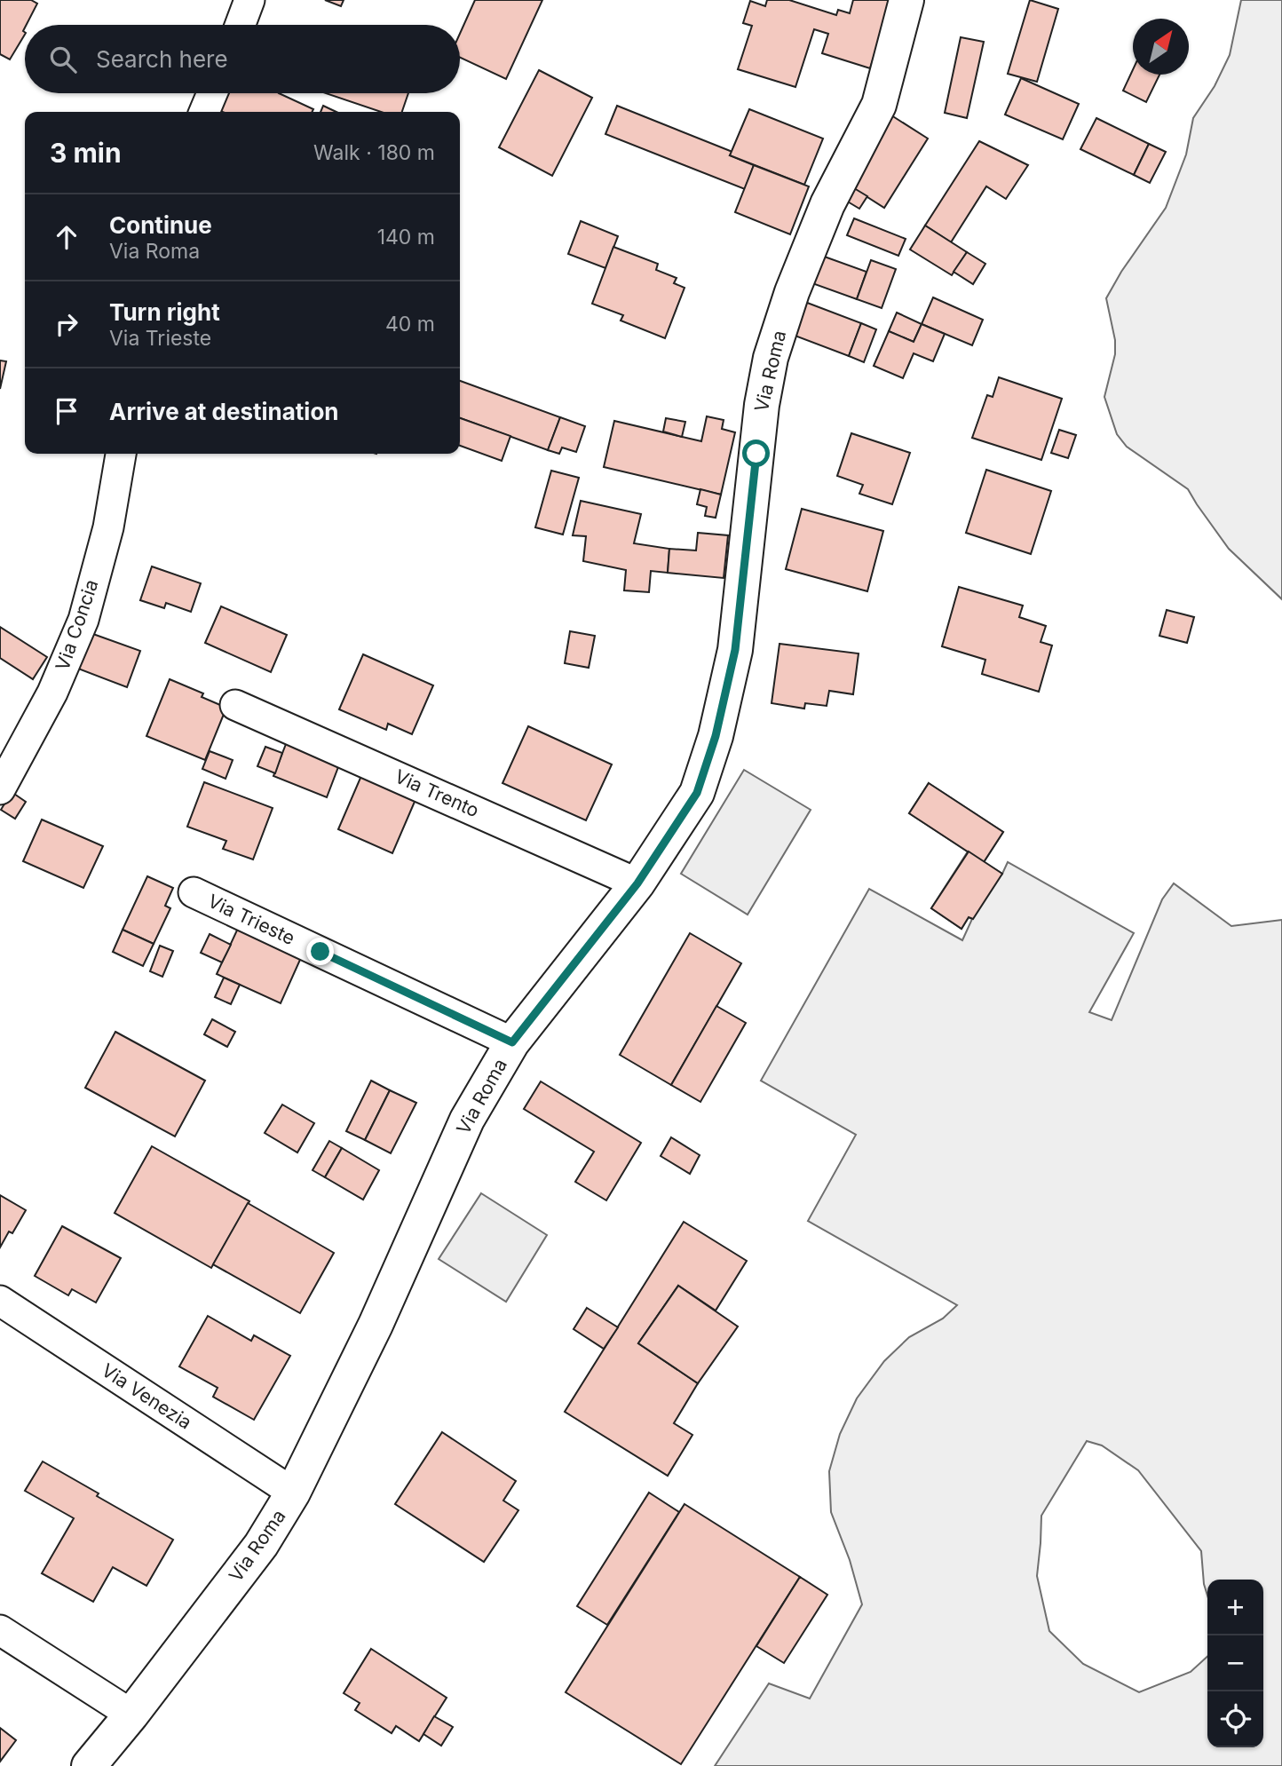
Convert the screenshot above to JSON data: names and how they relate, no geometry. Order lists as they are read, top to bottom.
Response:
{
  "streets": {
    "main road": ["Via Roma"],
    "street": [
      "Via Concia",
      "Via Trento",
      "Via Trieste",
      "Via Venezia"
    ]
  },
  "crossings": [
    ["Via Roma", "Via Trento"],
    ["Via Roma", "Via Trieste"],
    ["Via Roma", "Via Venezia"]
  ],
  "north": "top right",
  "page": {
    "search": "Search here",
    "heading": ["3 min", "Walk · 180 m"],
    "list": [
      ["Continue", "Via Roma", "140 m"],
      ["Turn right", "Via Trieste", "40 m"],
      "Arrive at destination"
    ],
    "map_buttons": ["+", "−"]
  }
}
